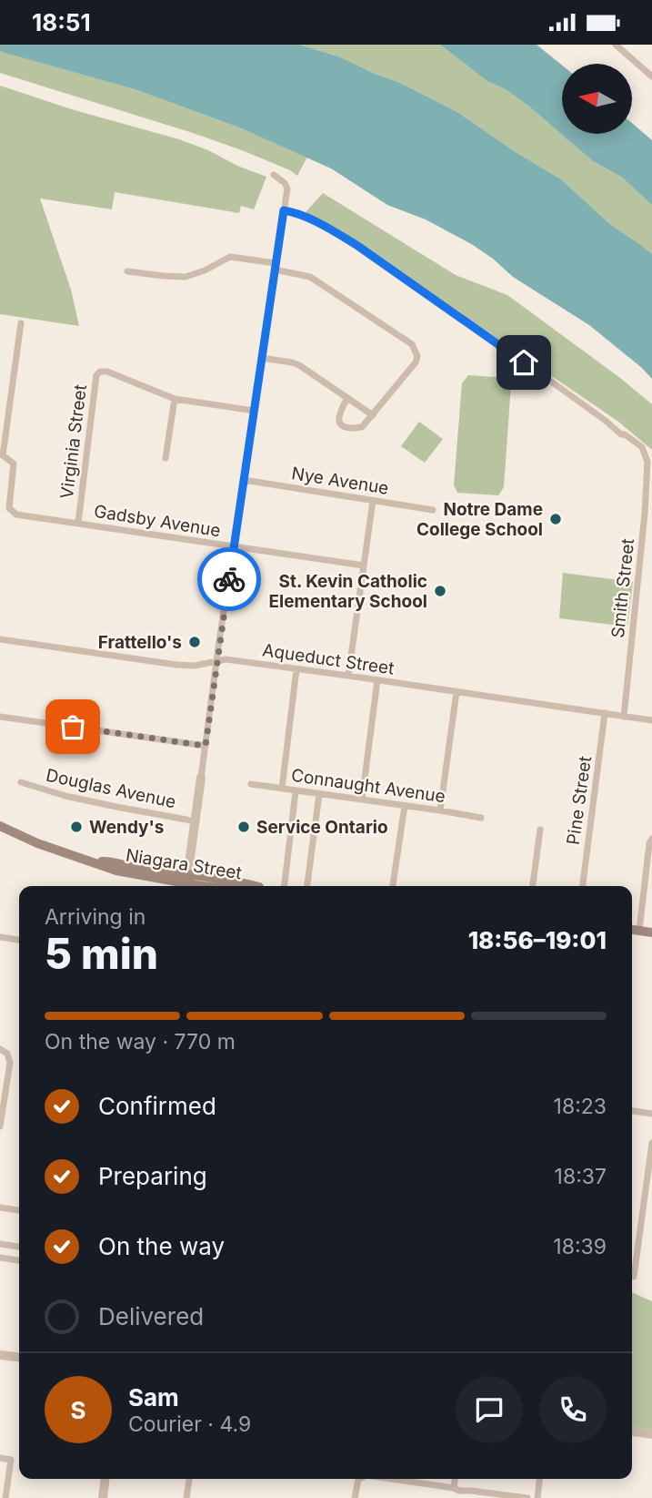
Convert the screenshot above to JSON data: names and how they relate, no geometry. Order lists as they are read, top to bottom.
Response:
{
  "streets": {
    "main road": ["Niagara Street"],
    "street": [
      "Virginia Street",
      "Nye Avenue",
      "Gadsby Avenue",
      "Smith Street",
      "Aqueduct Street",
      "Connaught Avenue",
      "Douglas Avenue",
      "Pine Street"
    ]
  },
  "crossings": [
    ["Virginia Street", "Gadsby Avenue"],
    ["Smith Street", "Aqueduct Street"],
    ["Aqueduct Street", "Pine Street"]
  ],
  "places": [
    "Notre Dame College School",
    "St. Kevin Catholic Elementary School",
    "Frattello's",
    "Wendy's",
    "Service Ontario"
  ],
  "north": "left",
  "page": {
    "status": "18:51",
    "heading": ["5 min", "Arriving in", "18:56–19:01"],
    "panel": ["Sam", "Courier · 4.9"],
    "bar": "On the way · 770 m",
    "list": [
      ["Confirmed", "18:23"],
      ["Preparing", "18:37"],
      ["On the way", "18:39"],
      "Delivered"
    ],
    "round": "S"
  }
}
